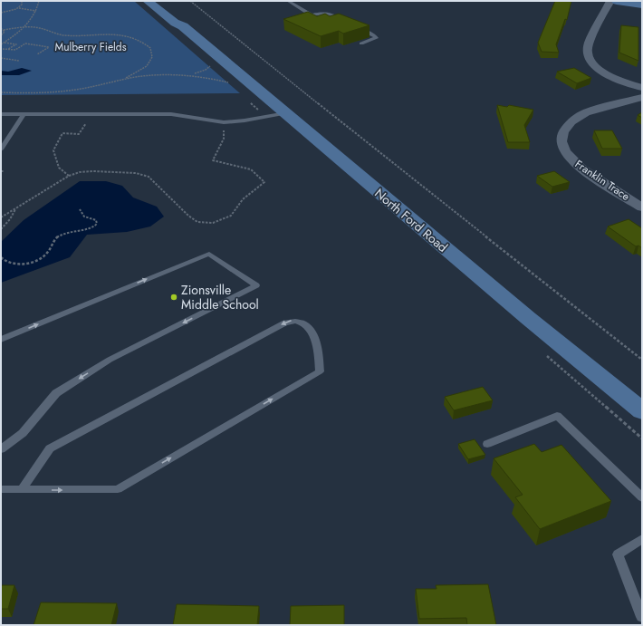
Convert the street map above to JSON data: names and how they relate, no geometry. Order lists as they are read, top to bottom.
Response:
{
  "streets": {
    "main road": ["North Ford Road"],
    "street": ["Franklin Trace"]
  },
  "parks": ["Mulberry Fields"],
  "places": ["Zionsville Middle School"]
}
